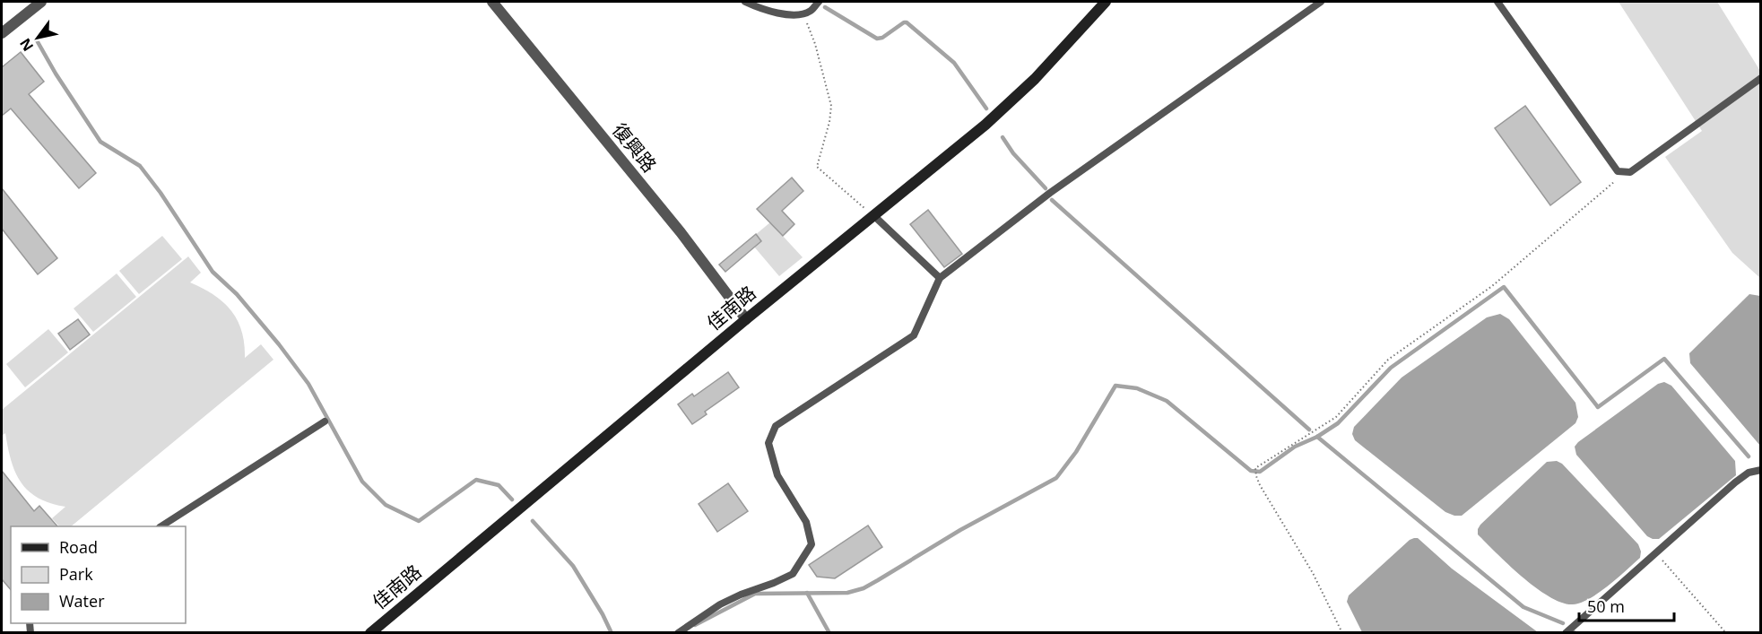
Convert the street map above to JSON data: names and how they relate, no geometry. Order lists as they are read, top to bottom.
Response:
{
  "streets": {
    "street": ["復興路", "佳南路"]
  },
  "crossings": [
    ["復興路", "佳南路"]
  ],
  "legend": ["Road", "Park", "Water"],
  "scale_bar": "50 m",
  "north": "bottom left"
}
